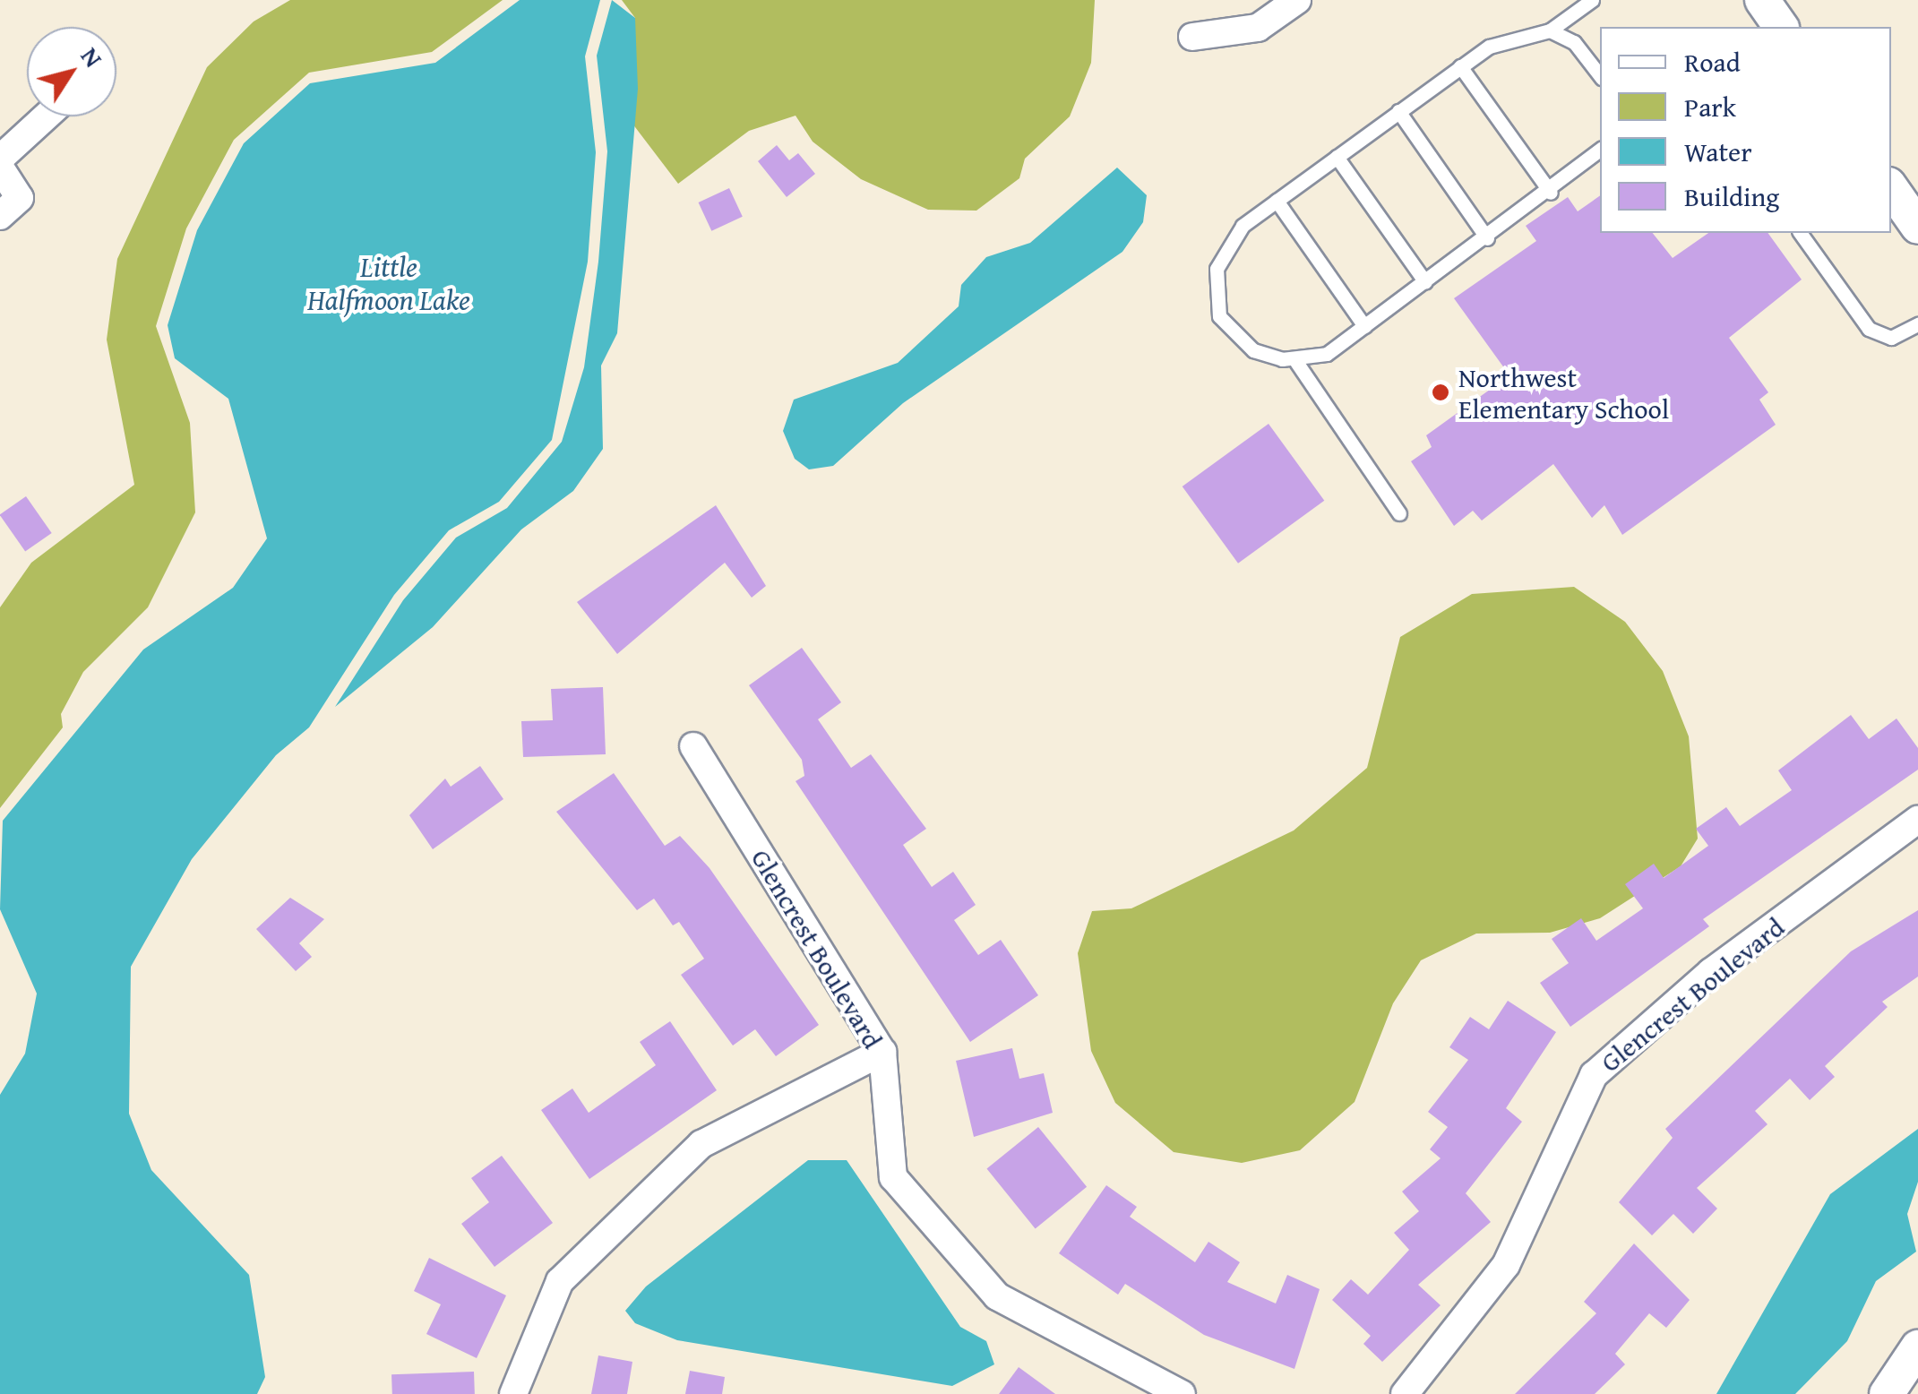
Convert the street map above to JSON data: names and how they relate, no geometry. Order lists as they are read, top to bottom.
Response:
{
  "streets": {
    "street": ["Glencrest Boulevard"]
  },
  "water": ["Little Halfmoon Lake"],
  "places": ["Northwest Elementary School"],
  "legend": [
    "Road",
    "Park",
    "Water",
    "Building"
  ],
  "north": "top right"
}
